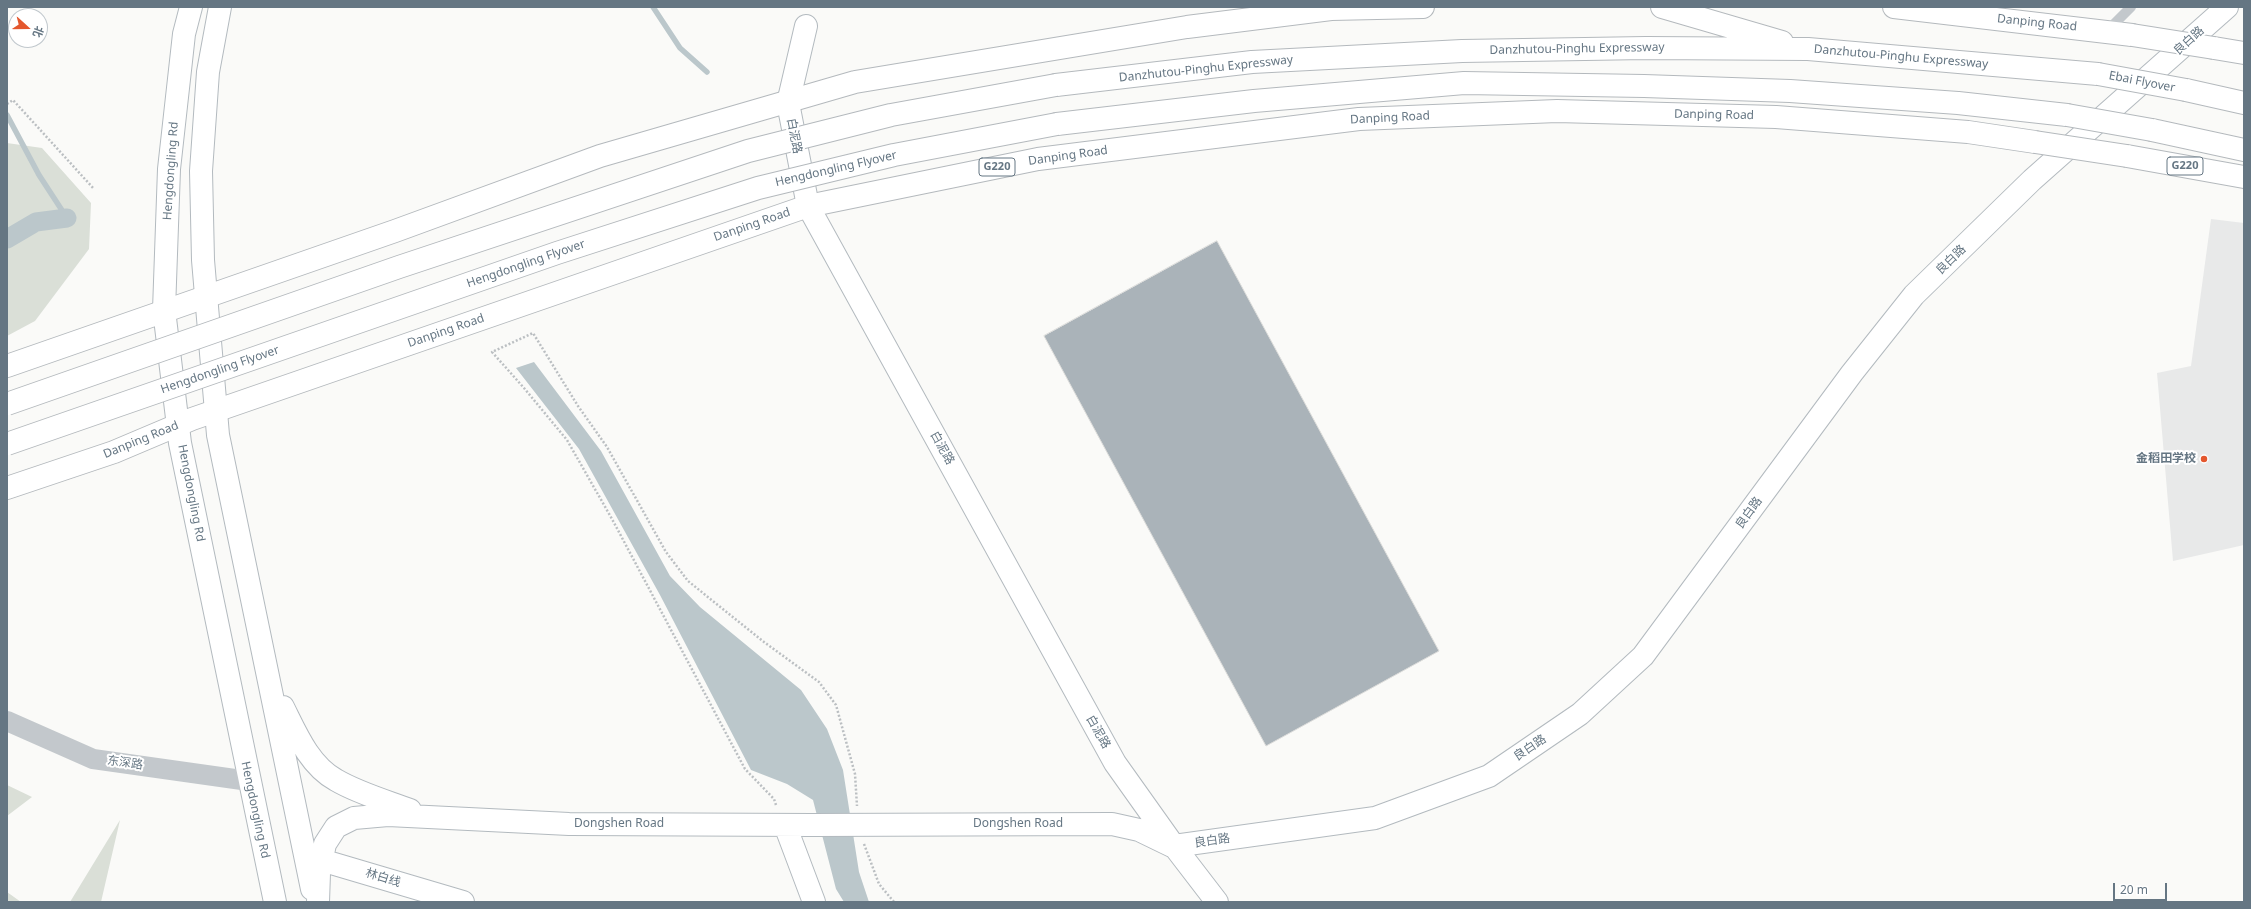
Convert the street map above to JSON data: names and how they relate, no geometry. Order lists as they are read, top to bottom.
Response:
{
  "streets": {
    "main road": [
      "Danping Road",
      "良白路",
      "Danzhutou-Pinghu Expressway",
      "Ebai Flyover",
      "白泥路",
      "G220",
      "Hengdongling Flyover",
      "Hengdongling Rd",
      "Dongshen Road",
      "林白线"
    ],
    "street": ["东深路"]
  },
  "crossings": [
    ["Danping Road", "白泥路"],
    ["Danping Road", "Hengdongling Rd"],
    ["良白路", "白泥路"],
    ["良白路", "Dongshen Road"],
    ["Danzhutou-Pinghu Expressway", "Ebai Flyover"],
    ["白泥路", "Dongshen Road"],
    ["Hengdongling Rd", "东深路"],
    ["Dongshen Road", "林白线"]
  ],
  "places": ["金稻田学校"],
  "scale_bar": "20 m",
  "north": "right"
}
